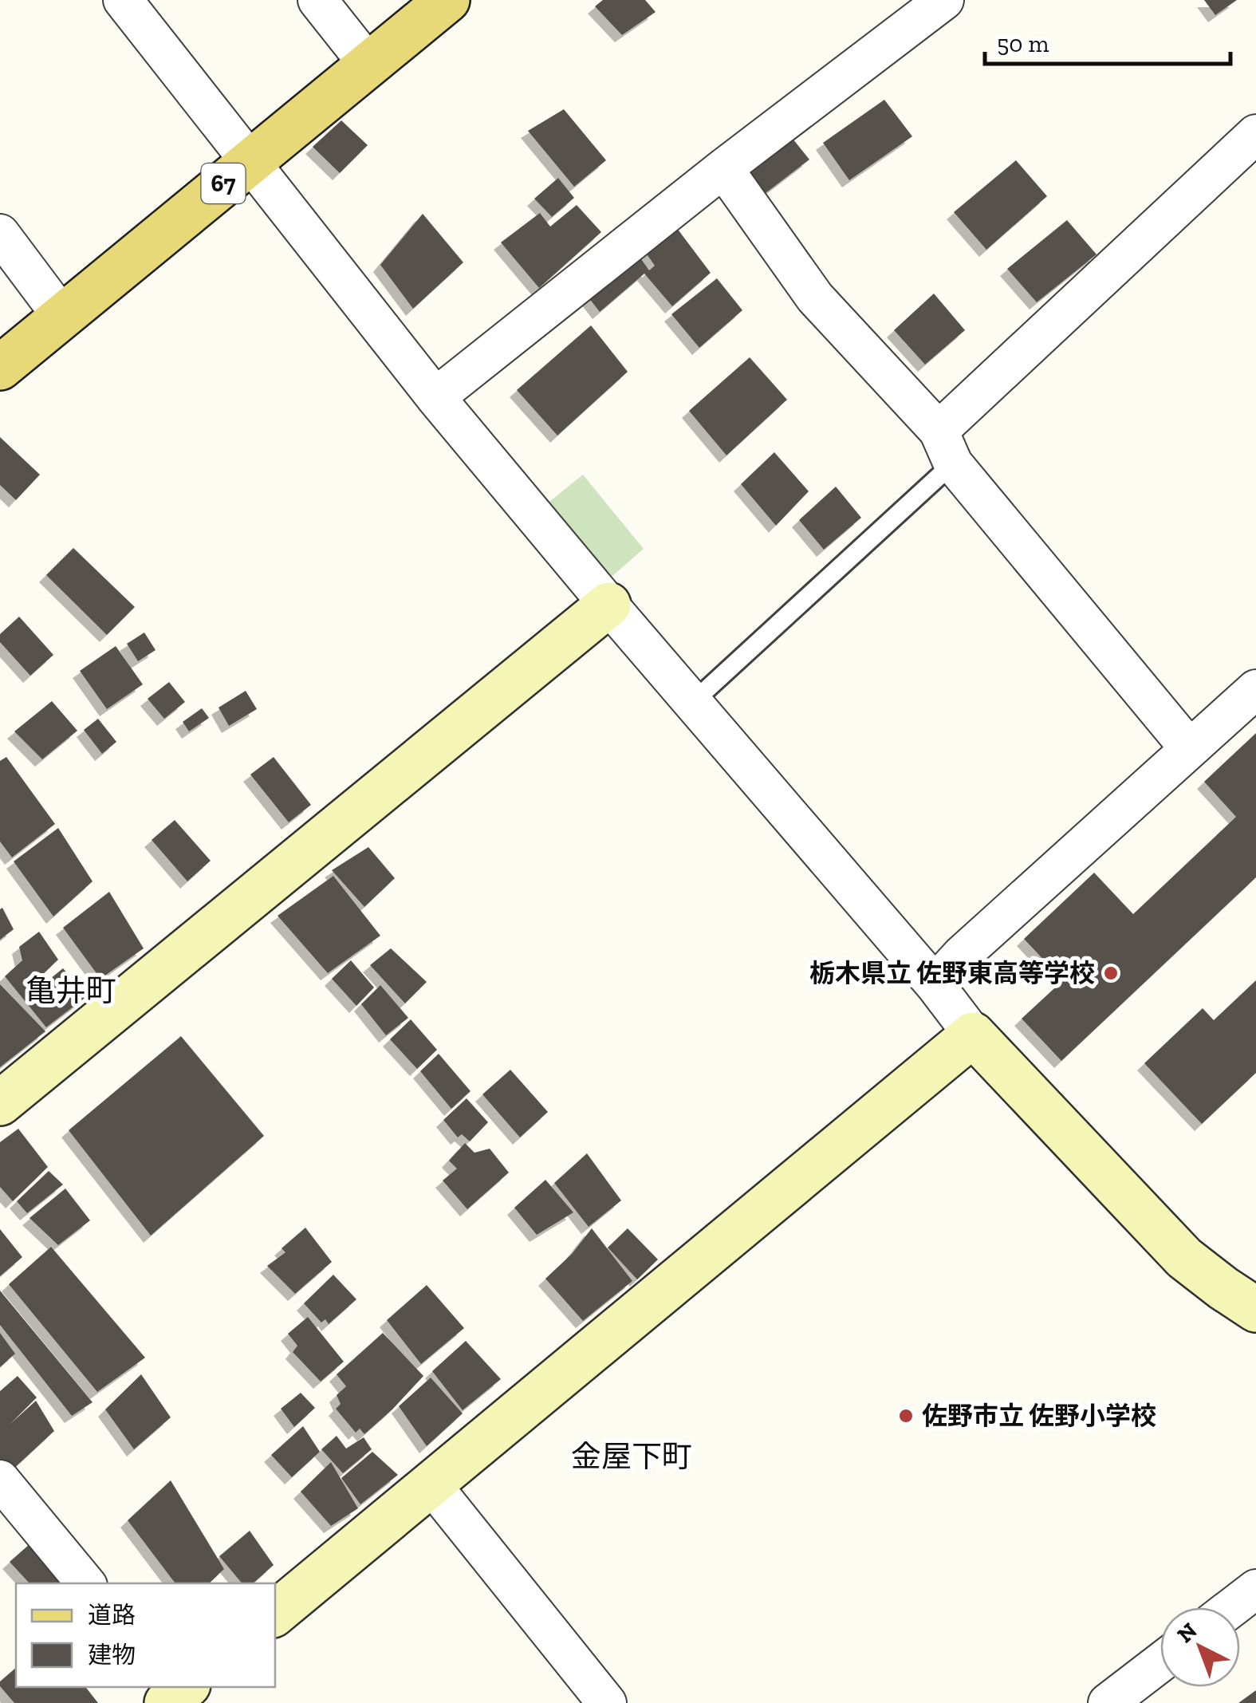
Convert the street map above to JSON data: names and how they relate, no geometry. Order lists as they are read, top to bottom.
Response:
{
  "streets": {
    "main road": ["67"]
  },
  "districts": ["亀井町", "金屋下町"],
  "places": ["栃木県立 佐野東高等学校", "佐野市立 佐野小学校"],
  "legend": ["道路", "建物"],
  "scale_bar": "50 m",
  "north": "top left"
}
